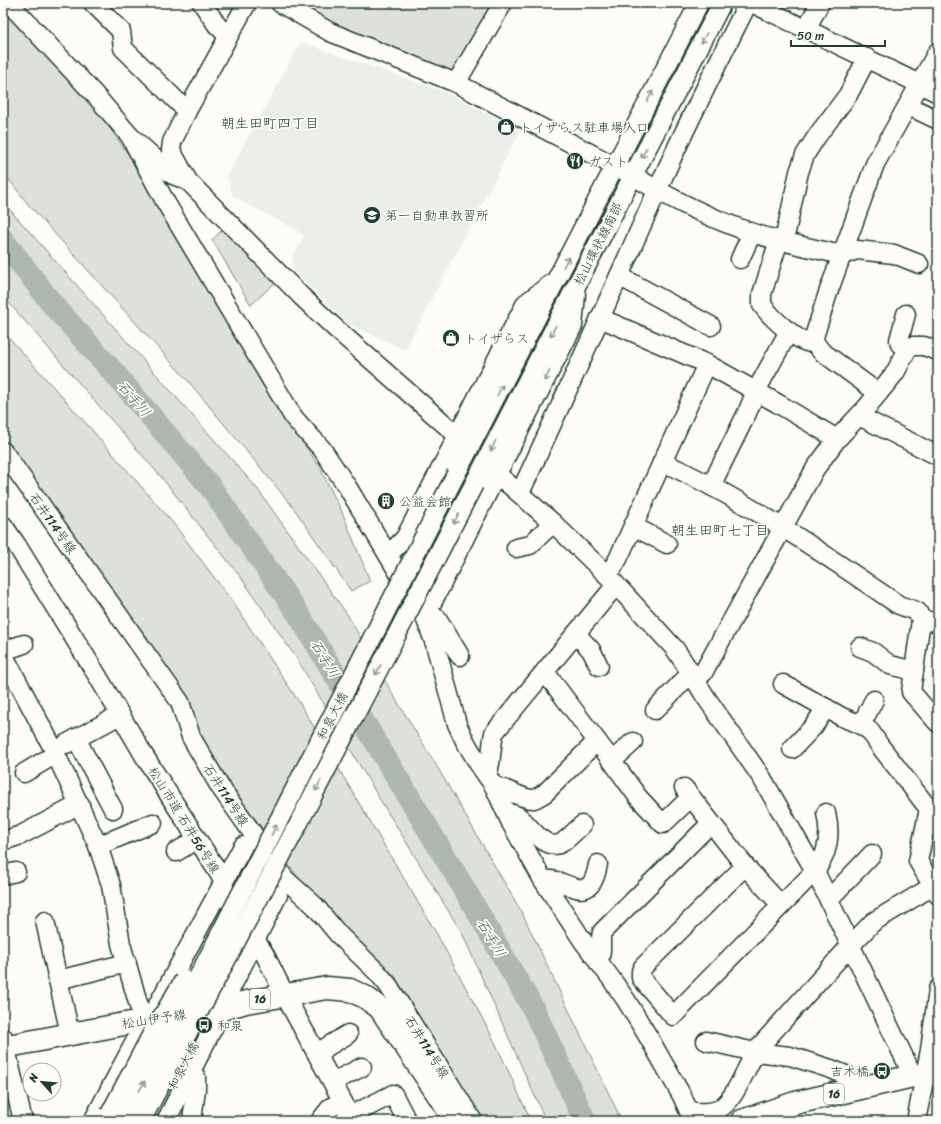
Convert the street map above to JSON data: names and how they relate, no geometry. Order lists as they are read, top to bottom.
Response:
{
  "streets": {
    "main road": ["16", "松山伊予線"],
    "street": [
      "松山環状線南部",
      "石井114号線",
      "和泉大橋",
      "松山市道 石井56号線"
    ]
  },
  "crossings": [
    ["松山環状線南部", "和泉大橋"],
    ["松山市道 石井56号線", "松山伊予線"]
  ],
  "districts": ["朝生田町四丁目", "朝生田町七丁目"],
  "water": ["石手川"],
  "places": {
    "shop": ["トイザらス駐車場入口", "トイザらス"],
    "restaurant": ["ガスト"],
    "school or university": ["第一自動車教習所"],
    "building": ["公益会館"],
    "bus stop": ["和泉", "吉木橋"]
  },
  "scale_bar": "50 m",
  "north": "top left"
}
